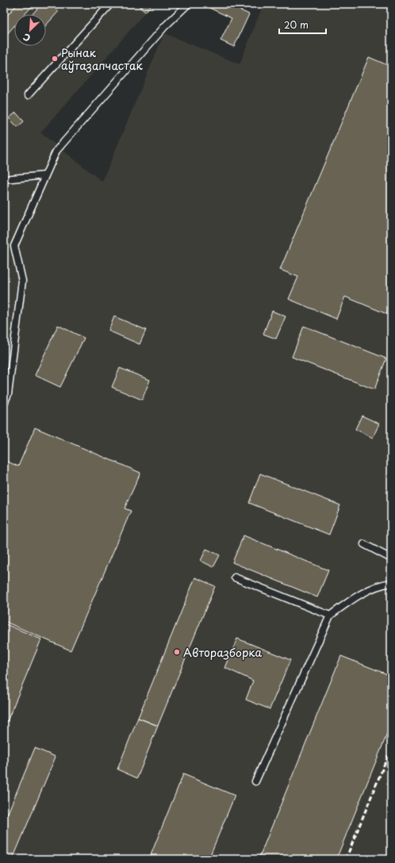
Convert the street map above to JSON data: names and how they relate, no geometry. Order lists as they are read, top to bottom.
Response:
{
  "places": ["Рынак аўтазапчастак", "Авторазборка"],
  "scale_bar": "20 m",
  "north": "bottom left"
}
